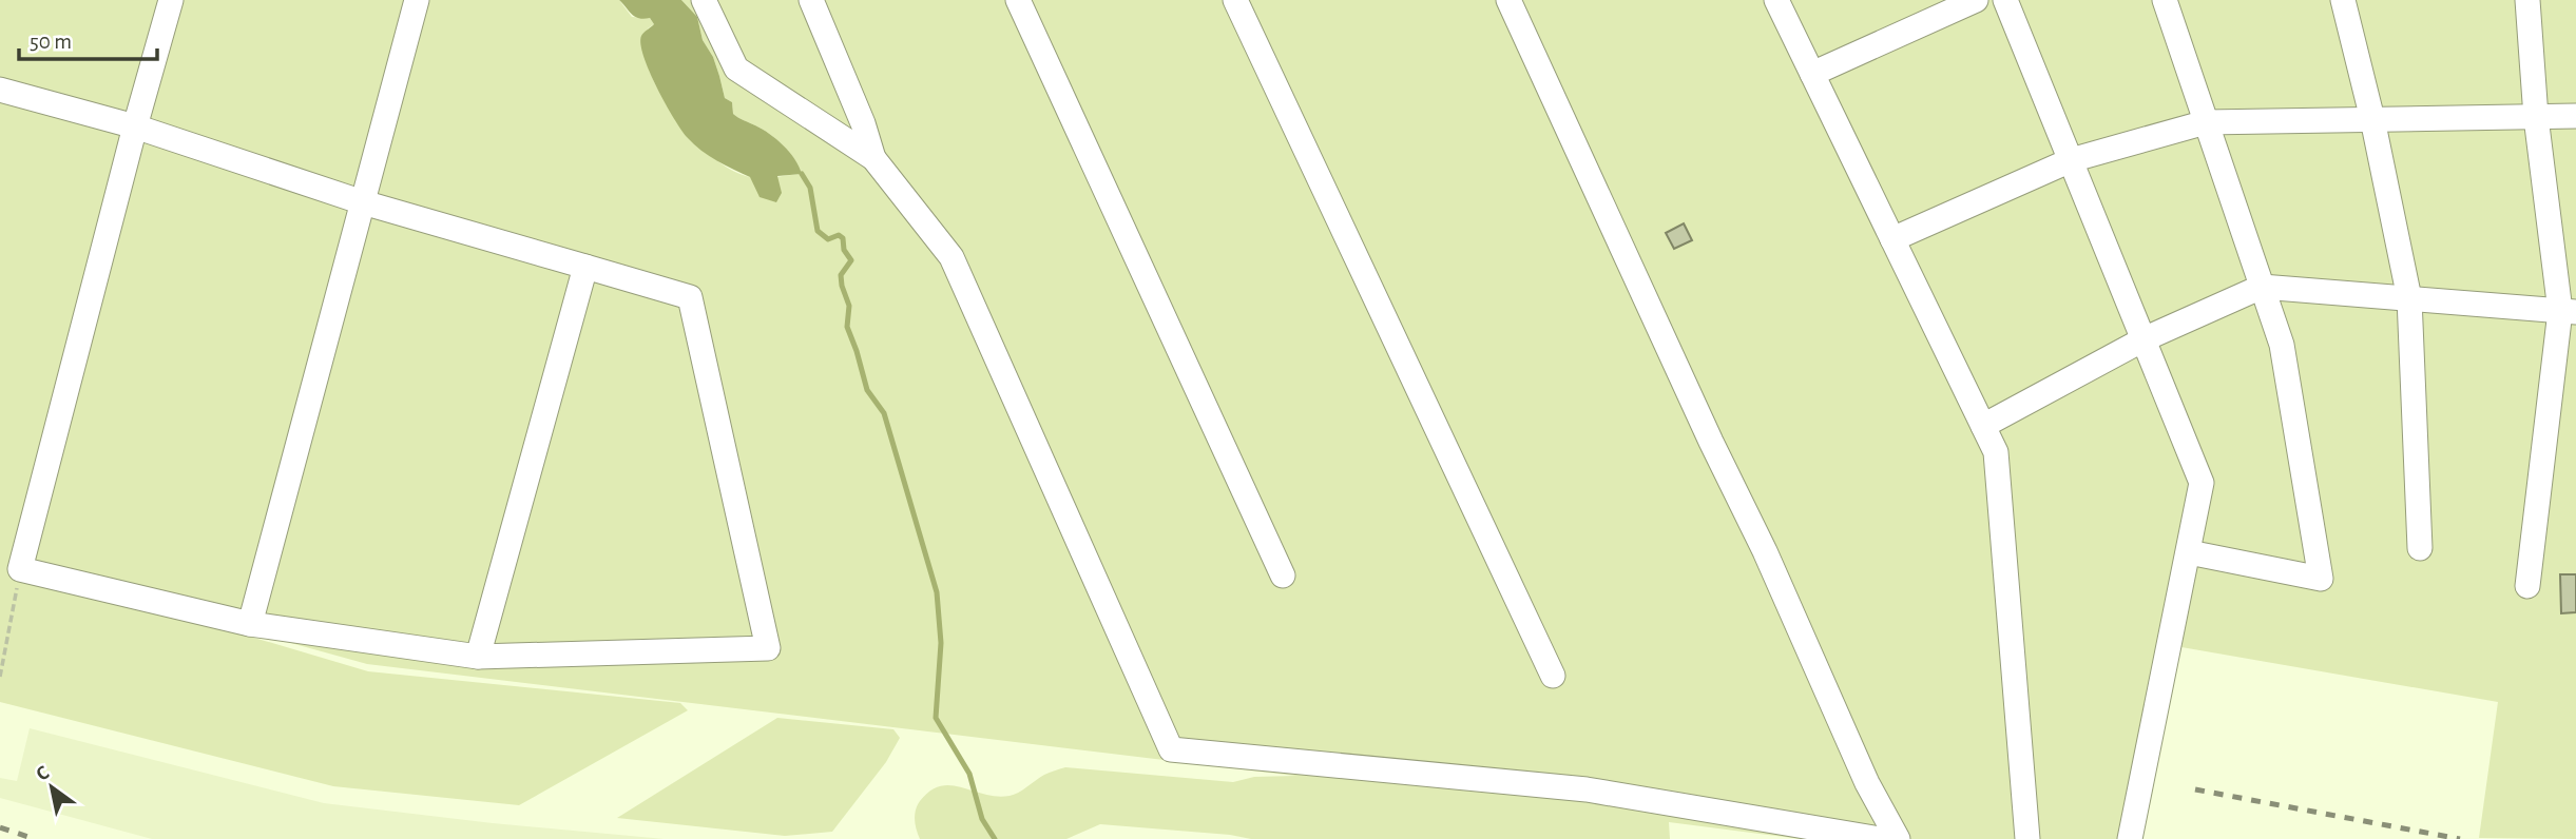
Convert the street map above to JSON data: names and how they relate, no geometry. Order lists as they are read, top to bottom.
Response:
{
  "scale_bar": "50 m",
  "north": "top left"
}
